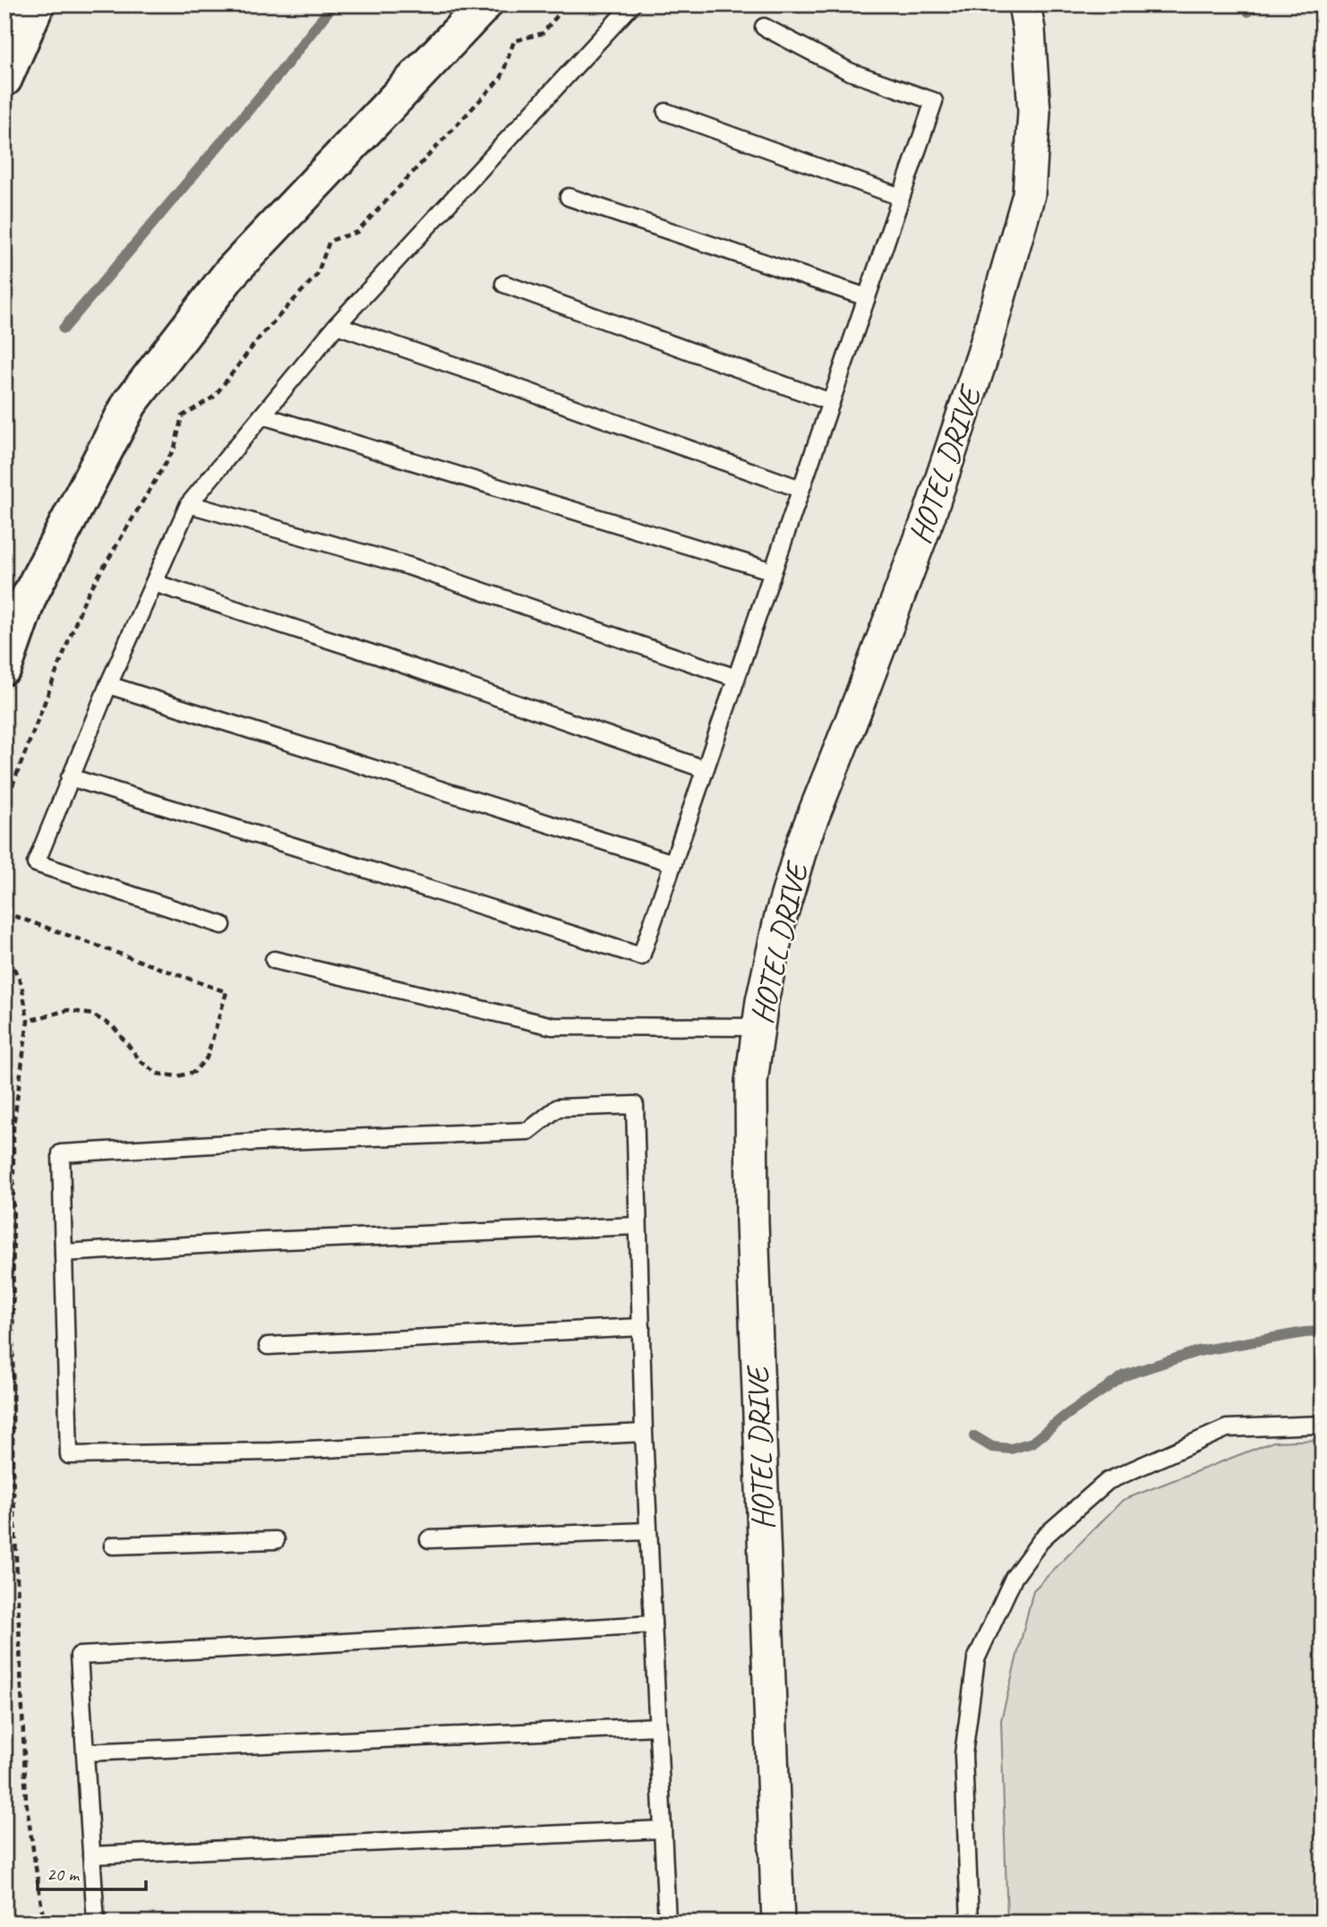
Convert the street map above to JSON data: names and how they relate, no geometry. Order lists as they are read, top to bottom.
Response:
{
  "streets": {
    "street": ["HOTEL DRIVE"]
  },
  "scale_bar": "20 m"
}
